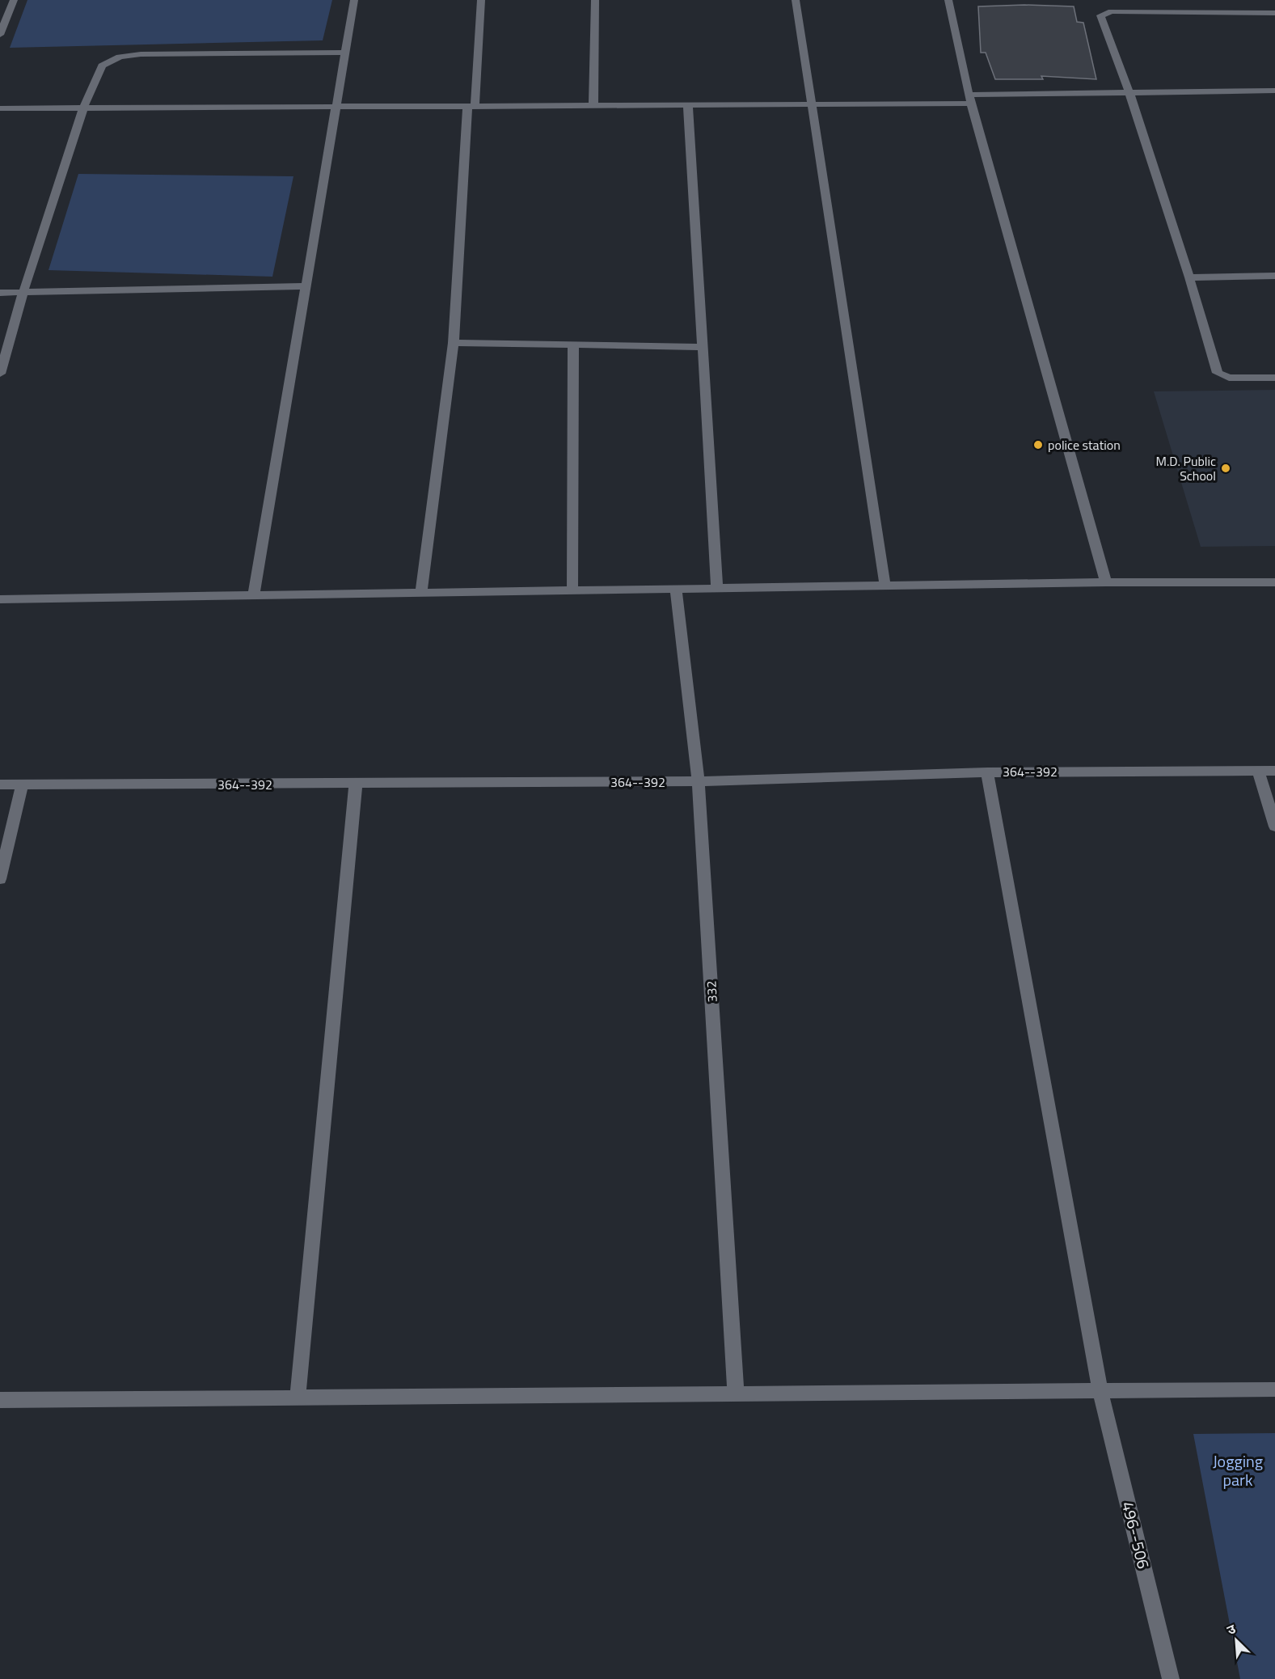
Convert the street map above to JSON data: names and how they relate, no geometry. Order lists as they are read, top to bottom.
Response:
{
  "streets": {
    "street": ["364--392", "332", "496--506"]
  },
  "crossings": [
    ["364--392", "332"],
    ["364--392", "496--506"]
  ],
  "parks": ["Jogging park"],
  "places": ["police station", "M.D. Public School"],
  "north": "top left"
}
